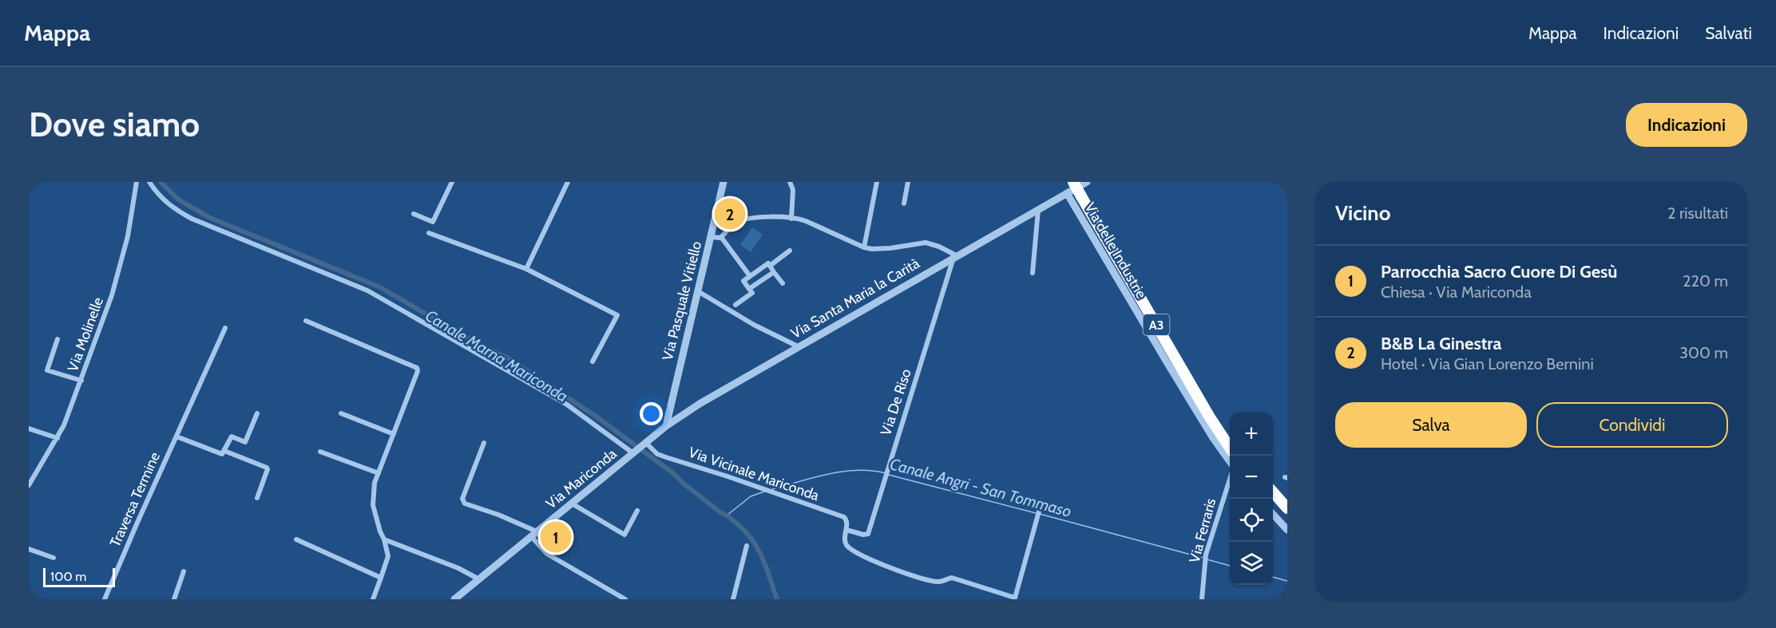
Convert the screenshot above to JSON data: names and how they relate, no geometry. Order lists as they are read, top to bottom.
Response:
{
  "streets": {
    "highway": ["A3"],
    "street": [
      "Via delle Industrie",
      "Via Santa Maria la Carità",
      "Via Pasquale Vitiello",
      "Via Molinelle",
      "Via De Riso",
      "Via Vicinale Mariconda",
      "Via Mariconda",
      "Traversa Termine",
      "Via Ferraris"
    ]
  },
  "crossings": [
    ["Via delle Industrie", "Via Santa Maria la Carità"],
    ["Via Santa Maria la Carità", "Via Pasquale Vitiello"],
    ["Via Santa Maria la Carità", "A3"],
    ["Via Santa Maria la Carità", "Via De Riso"],
    ["Via Santa Maria la Carità", "Via Vicinale Mariconda"],
    ["Via Santa Maria la Carità", "Via Mariconda"],
    ["Via De Riso", "Via Vicinale Mariconda"],
    ["Via Vicinale Mariconda", "Via Mariconda"]
  ],
  "water": ["Canale Marna Mariconda", "Canale Angri - San Tommaso"],
  "scale_bar": "100 m",
  "page": {
    "header": "Mappa",
    "nav": ["Mappa", "Indicazioni", "Salvati"],
    "buttons": [
      "Indicazioni",
      ["Salva", "Condividi"]
    ],
    "title": "Dove siamo",
    "heading": ["Vicino", "2 risultati"],
    "pins": ["2", "1"],
    "list": [
      {
        "mark": "1",
        "name": "Parrocchia Sacro Cuore Di Gesù",
        "note": "Chiesa · Via Mariconda",
        "value": "220 m"
      },
      {
        "mark": "2",
        "name": "B&B La Ginestra",
        "note": "Hotel · Via Gian Lorenzo Bernini",
        "value": "300 m"
      }
    ],
    "map_buttons": ["+", "−"],
    "scale": "100 m"
  }
}
